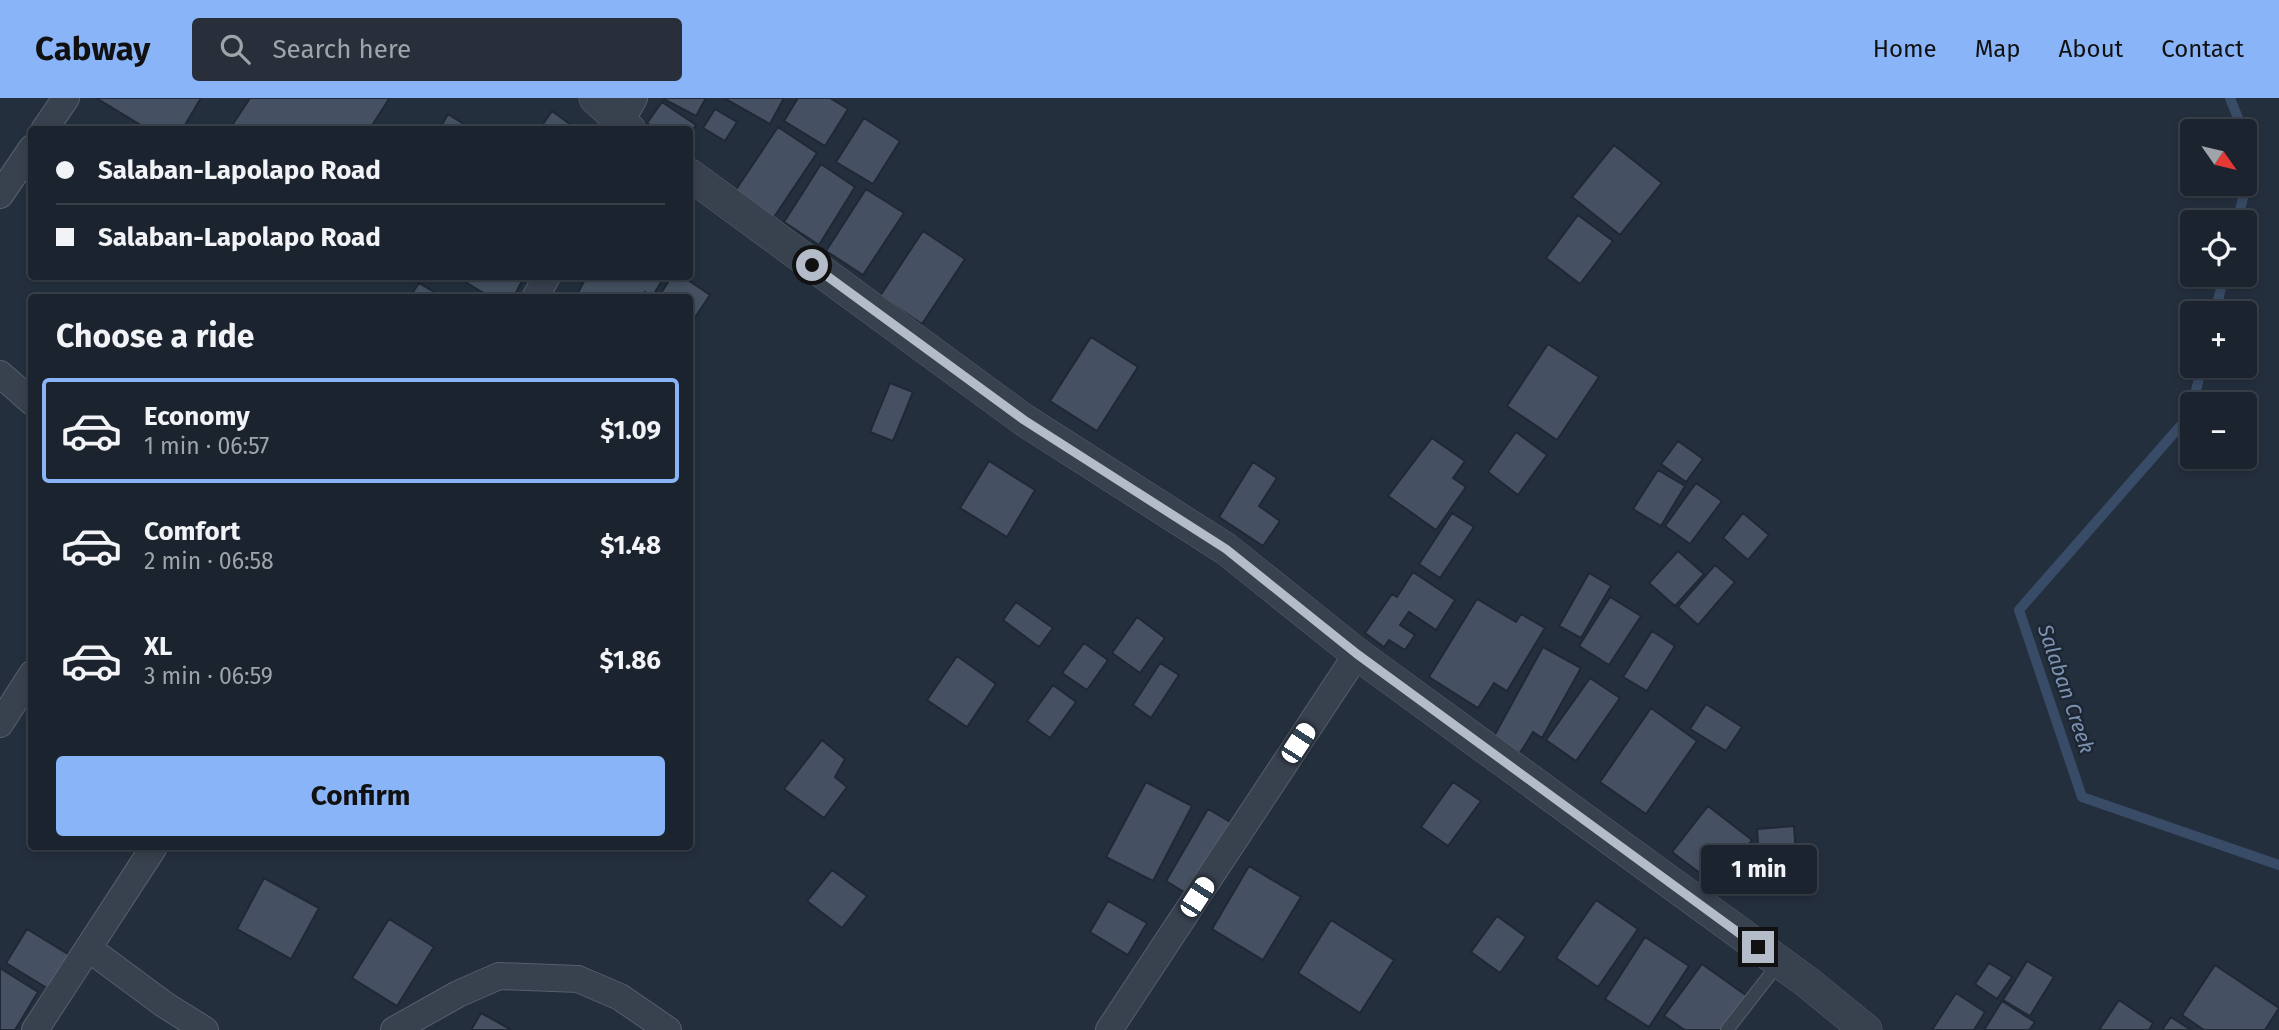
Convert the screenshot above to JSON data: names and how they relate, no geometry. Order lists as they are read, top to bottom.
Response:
{
  "water": ["Salaban Creek"],
  "north": "bottom right",
  "page": {
    "header": "Cabway",
    "search": "Search here",
    "nav": [
      "Home",
      "Map",
      "About",
      "Contact"
    ],
    "map_buttons": ["+", "−"],
    "banner": ["Salaban-Lapolapo Road", "Salaban-Lapolapo Road"],
    "heading": "Choose a ride",
    "list": [
      {
        "name": "Economy",
        "note": "1 min · 06:57",
        "value": "$1.09"
      },
      {
        "name": "Comfort",
        "note": "2 min · 06:58",
        "value": "$1.48"
      },
      {
        "name": "XL",
        "note": "3 min · 06:59",
        "value": "$1.86"
      }
    ],
    "buttons": "Confirm",
    "bubble": "1 min"
  }
}
